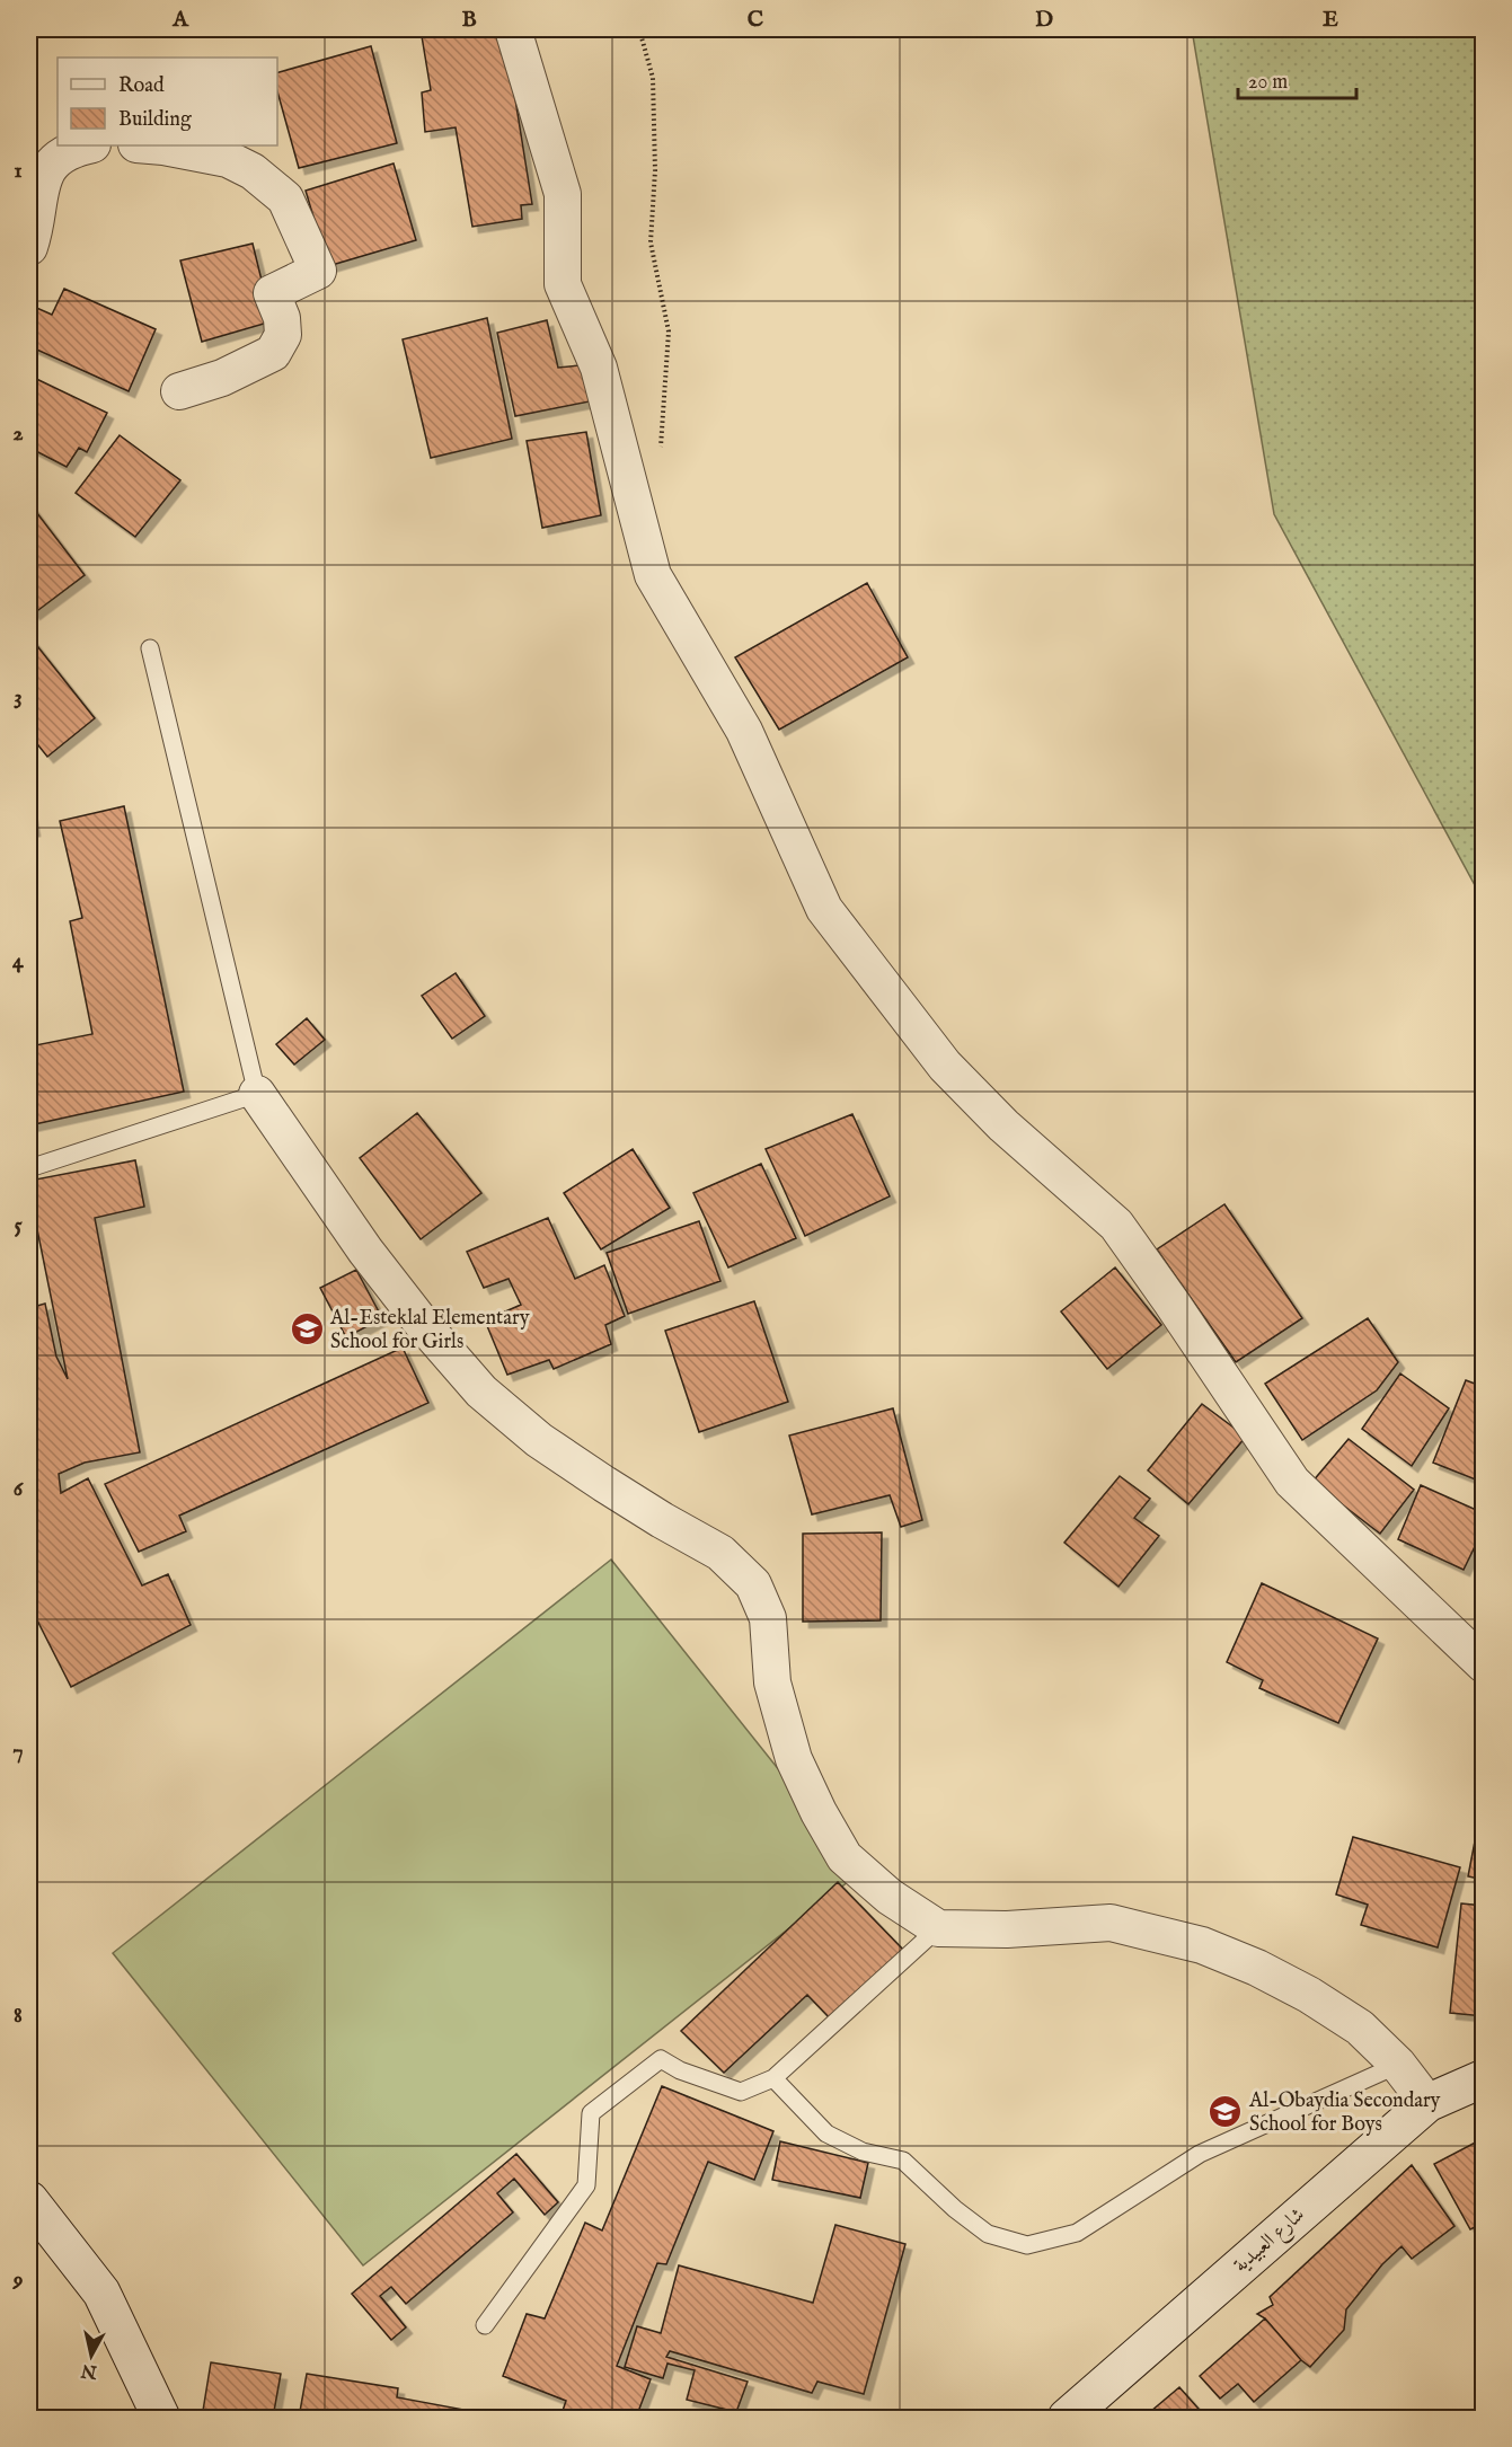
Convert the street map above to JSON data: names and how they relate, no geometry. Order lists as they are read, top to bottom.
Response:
{
  "streets": {
    "main road": ["شارع العبيدية"]
  },
  "places": {
    "school or university": ["Al-Esteklal Elementary School for Girls", "Al-Obaydia Secondary School for Boys"]
  },
  "legend": ["Road", "Building"],
  "scale_bar": "20 m",
  "north": "bottom",
  "grid": {
    "columns": [
      "A",
      "B",
      "C",
      "D",
      "E"
    ],
    "rows": [
      "1",
      "2",
      "3",
      "4",
      "5",
      "6",
      "7",
      "8",
      "9"
    ]
  }
}
